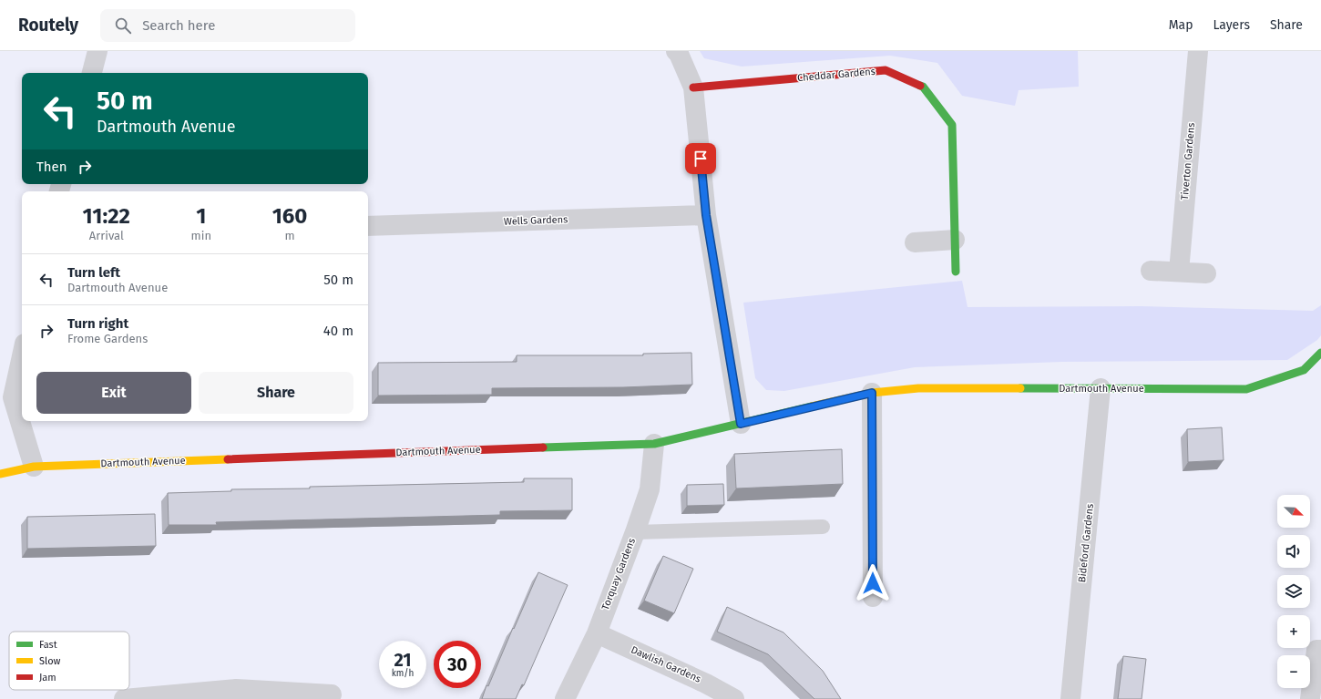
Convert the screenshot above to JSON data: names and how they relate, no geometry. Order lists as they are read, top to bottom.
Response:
{
  "streets": {
    "street": [
      "Cheddar Gardens",
      "Tiverton Gardens",
      "Wells Gardens",
      "Dartmouth Avenue",
      "Bideford Gardens",
      "Torquay Gardens",
      "Dawlish Gardens"
    ]
  },
  "crossings": [
    ["Dartmouth Avenue", "Bideford Gardens"],
    ["Dartmouth Avenue", "Torquay Gardens"],
    ["Torquay Gardens", "Dawlish Gardens"]
  ],
  "legend": ["Fast", "Slow", "Jam"],
  "north": "bottom right",
  "page": {
    "header": "Routely",
    "search": "Search here",
    "nav": ["Map", "Layers", "Share"],
    "turn": ["50 m", "Dartmouth Avenue"],
    "then": "Then",
    "eta": [
      "11:22",
      "Arrival",
      "1",
      "min",
      "160",
      "m"
    ],
    "list": [
      {
        "name": "Turn left",
        "note": "Dartmouth Avenue",
        "value": "50 m"
      },
      {
        "name": "Turn right",
        "note": "Frome Gardens",
        "value": "40 m"
      }
    ],
    "buttons": ["Exit", "Share"],
    "map_buttons": ["+", "−"],
    "speed": "21 km/h",
    "limit": "30"
  }
}
